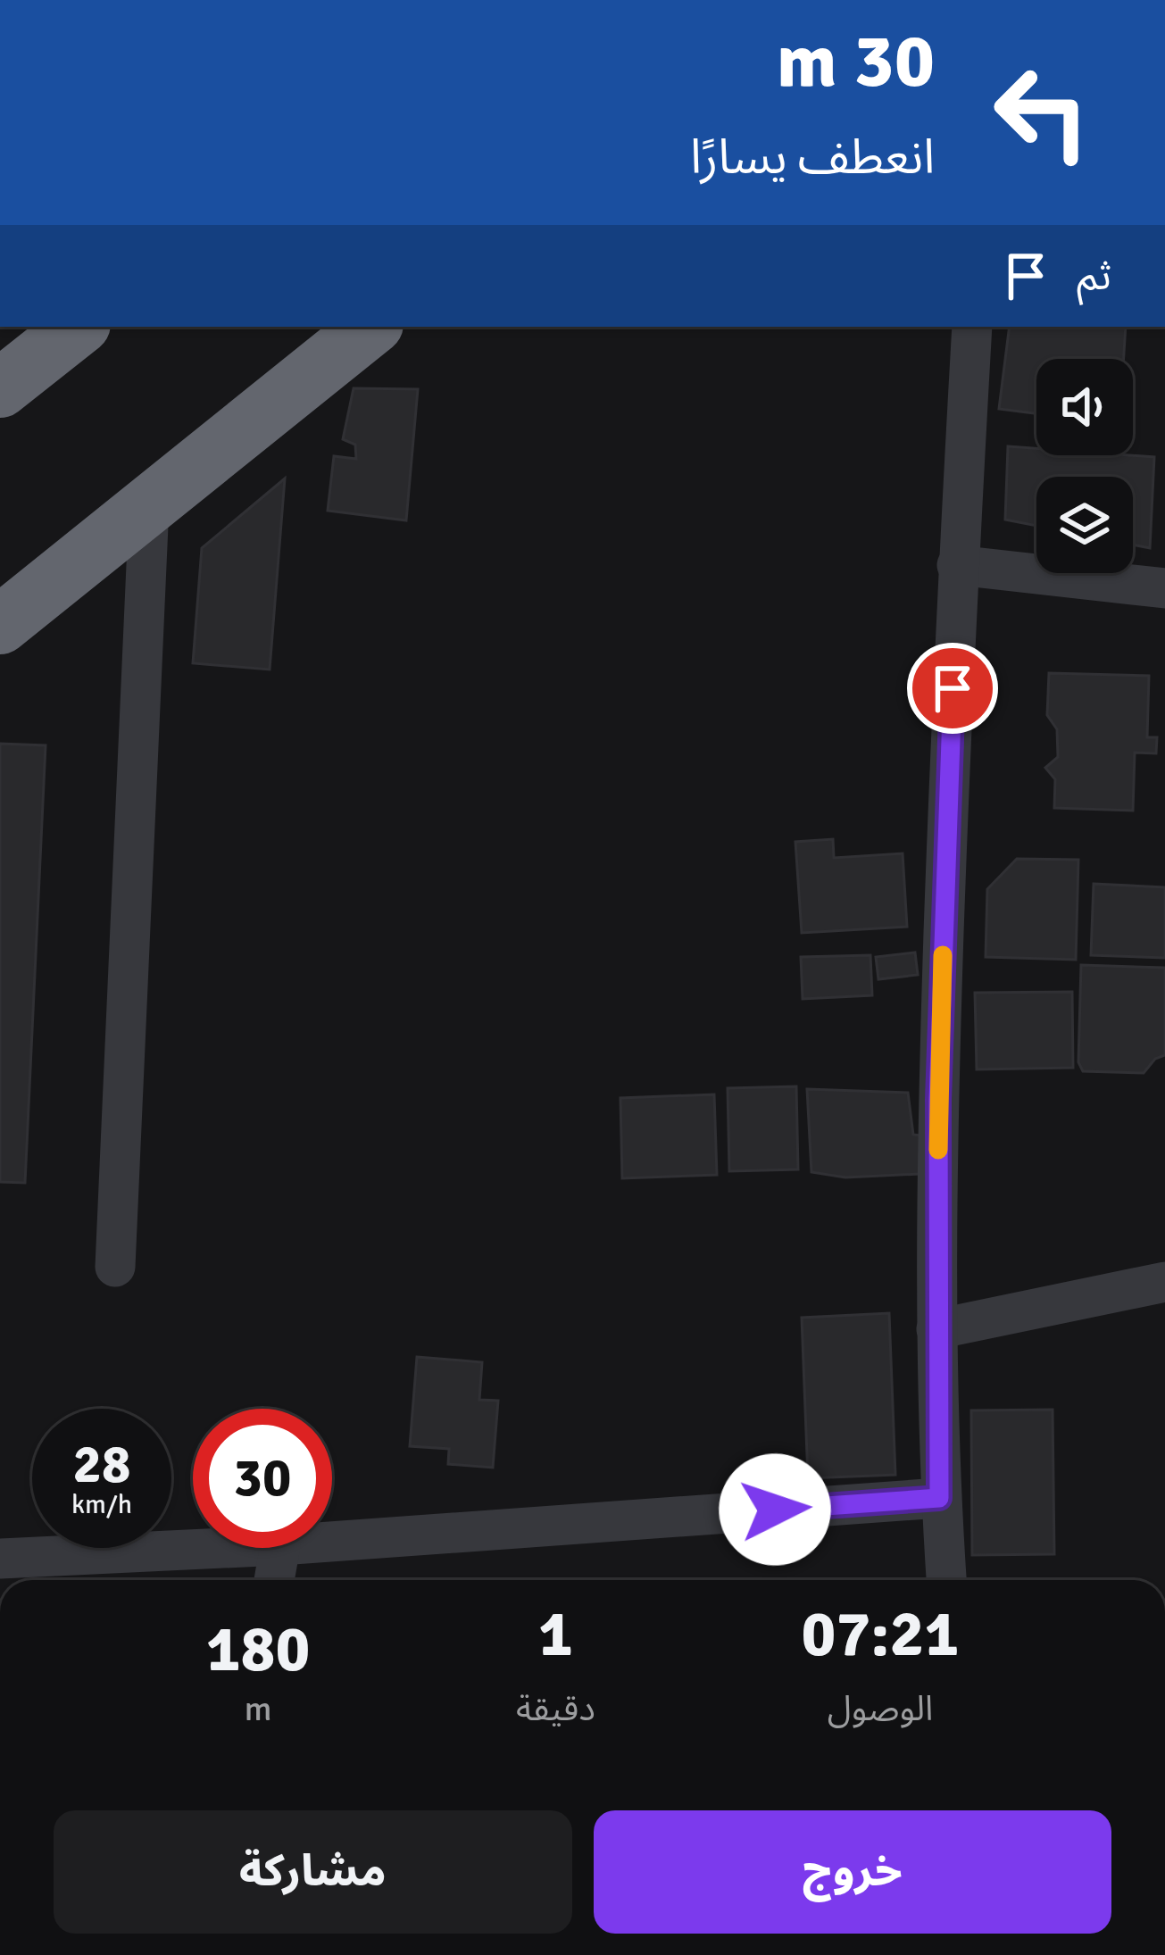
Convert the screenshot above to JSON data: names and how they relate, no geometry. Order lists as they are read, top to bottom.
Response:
{
  "page": {
    "turn": ["30 m", "انعطف يسارًا"],
    "then": "ثم",
    "speed": "28 km/h",
    "limit": "30",
    "eta": [
      "07:21",
      "الوصول",
      "1",
      "دقيقة",
      "180",
      "m"
    ],
    "buttons": ["خروج", "مشاركة"]
  }
}
